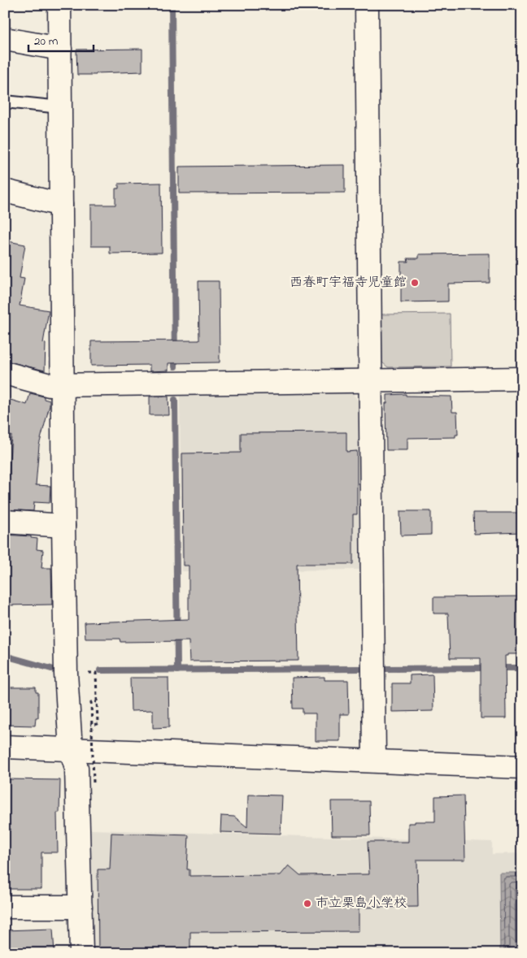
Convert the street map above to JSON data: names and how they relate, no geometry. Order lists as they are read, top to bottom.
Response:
{
  "places": ["西春町宇福寺児童館", "市立栗島小学校"],
  "scale_bar": "20 m"
}
